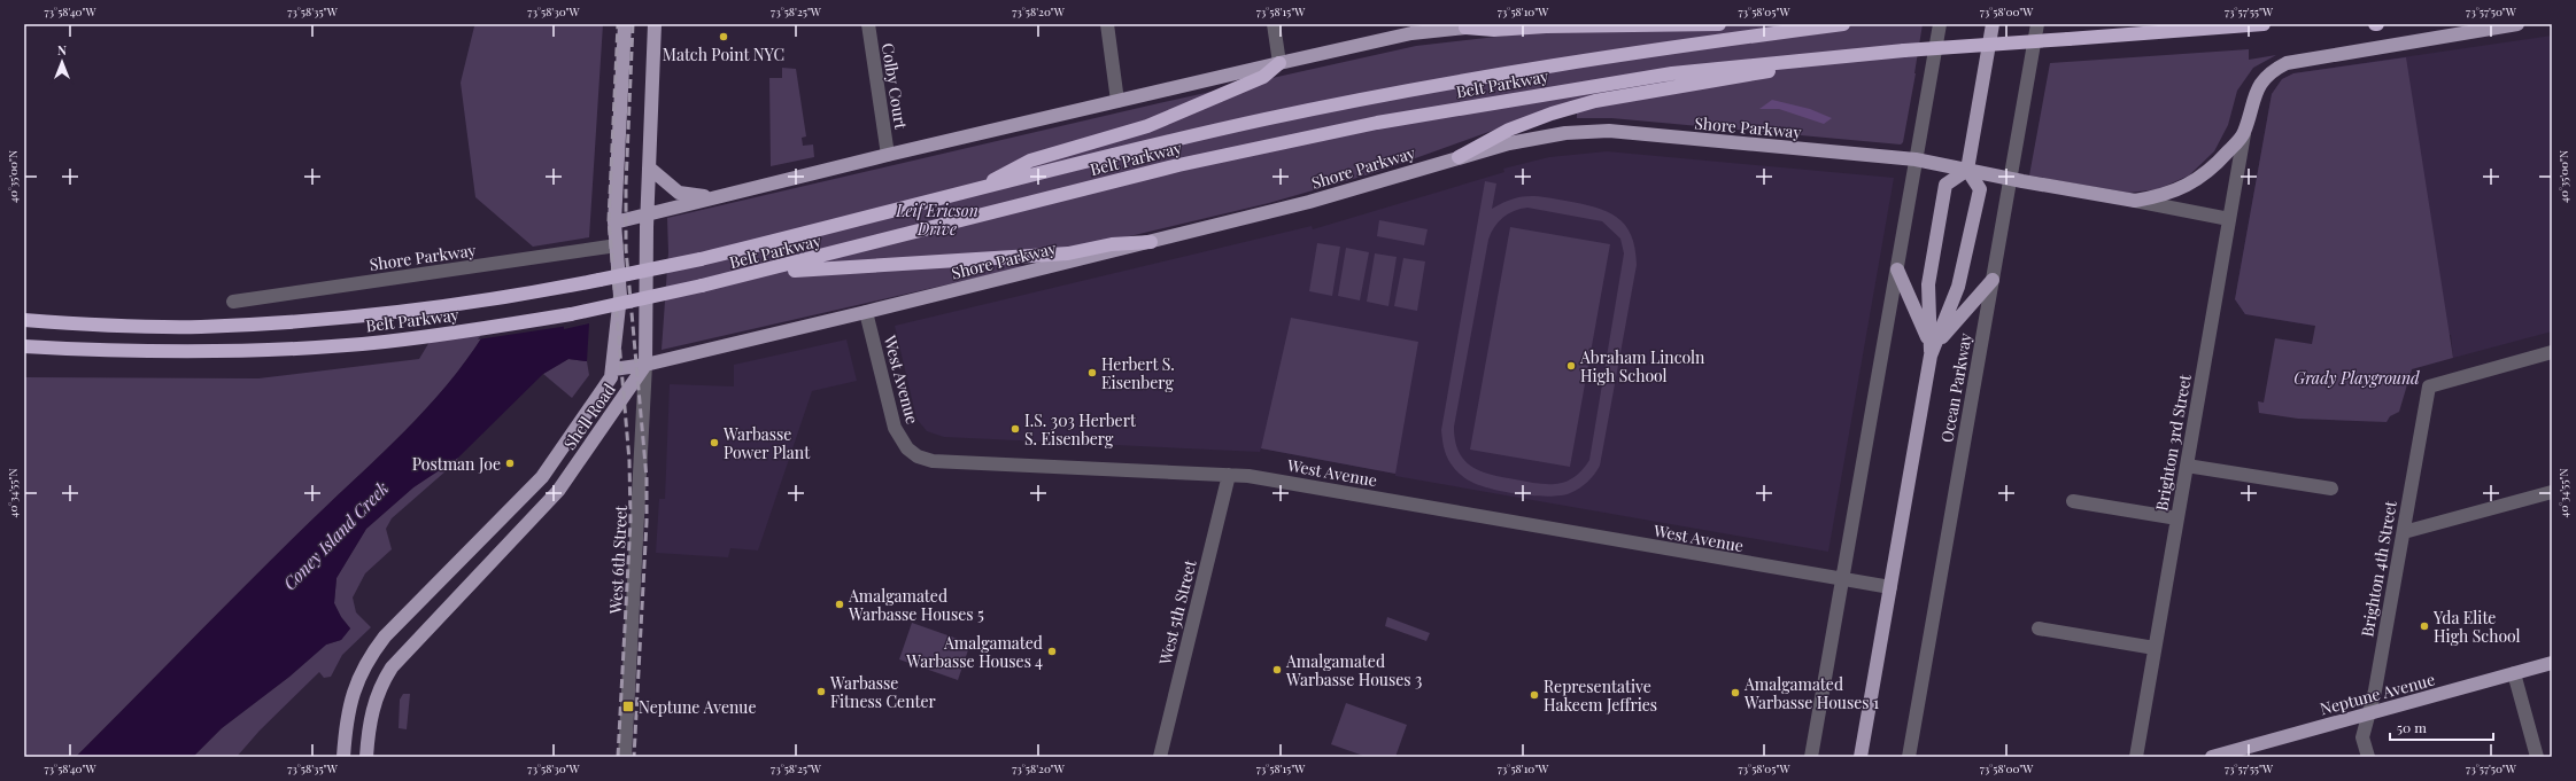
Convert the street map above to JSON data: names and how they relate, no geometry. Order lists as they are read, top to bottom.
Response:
{
  "streets": {
    "highway": ["Belt Parkway"],
    "main road": [
      "Shore Parkway",
      "Ocean Parkway",
      "Shell Road",
      "Neptune Avenue"
    ],
    "street": [
      "Colby Court",
      "West Avenue",
      "Brighton 3rd Street",
      "West 6th Street",
      "Brighton 4th Street",
      "West 5th Street"
    ]
  },
  "crossings": [
    ["Shore Parkway", "West Avenue"],
    ["Shore Parkway", "Ocean Parkway"],
    ["Shore Parkway", "Shell Road"],
    ["Shore Parkway", "Brighton 3rd Street"],
    ["Shore Parkway", "West 6th Street"],
    ["West Avenue", "Ocean Parkway"],
    ["West Avenue", "West 5th Street"],
    ["Shell Road", "West 6th Street"],
    ["Brighton 4th Street", "Neptune Avenue"]
  ],
  "water": ["Coney Island Creek"],
  "parks": ["Leif Ericson Drive", "Grady Playground"],
  "places": {
    "other": [
      "Match Point NYC",
      "Abraham Lincoln High School",
      "Herbert S. Eisenberg",
      "I.S. 303 Herbert S. Eisenberg",
      "Warbasse Power Plant",
      "Postman Joe",
      "Amalgamated Warbasse Houses 5",
      "Yda Elite High School",
      "Amalgamated Warbasse Houses 4",
      "Amalgamated Warbasse Houses 3",
      "Warbasse Fitness Center",
      "Amalgamated Warbasse Houses 1",
      "Representative Hakeem Jeffries"
    ],
    "transit": ["Neptune Avenue"]
  },
  "scale_bar": "50 m",
  "north": "top",
  "coordinates": [
    "73°58'40\"W",
    "73°58'35\"W",
    "73°58'30\"W",
    "73°58'25\"W",
    "73°58'20\"W",
    "73°58'15\"W",
    "73°58'10\"W",
    "73°58'05\"W",
    "73°58'00\"W",
    "73°57'55\"W",
    "73°57'50\"W",
    "40°35'00\"N",
    "40°34'55\"N"
  ]
}
